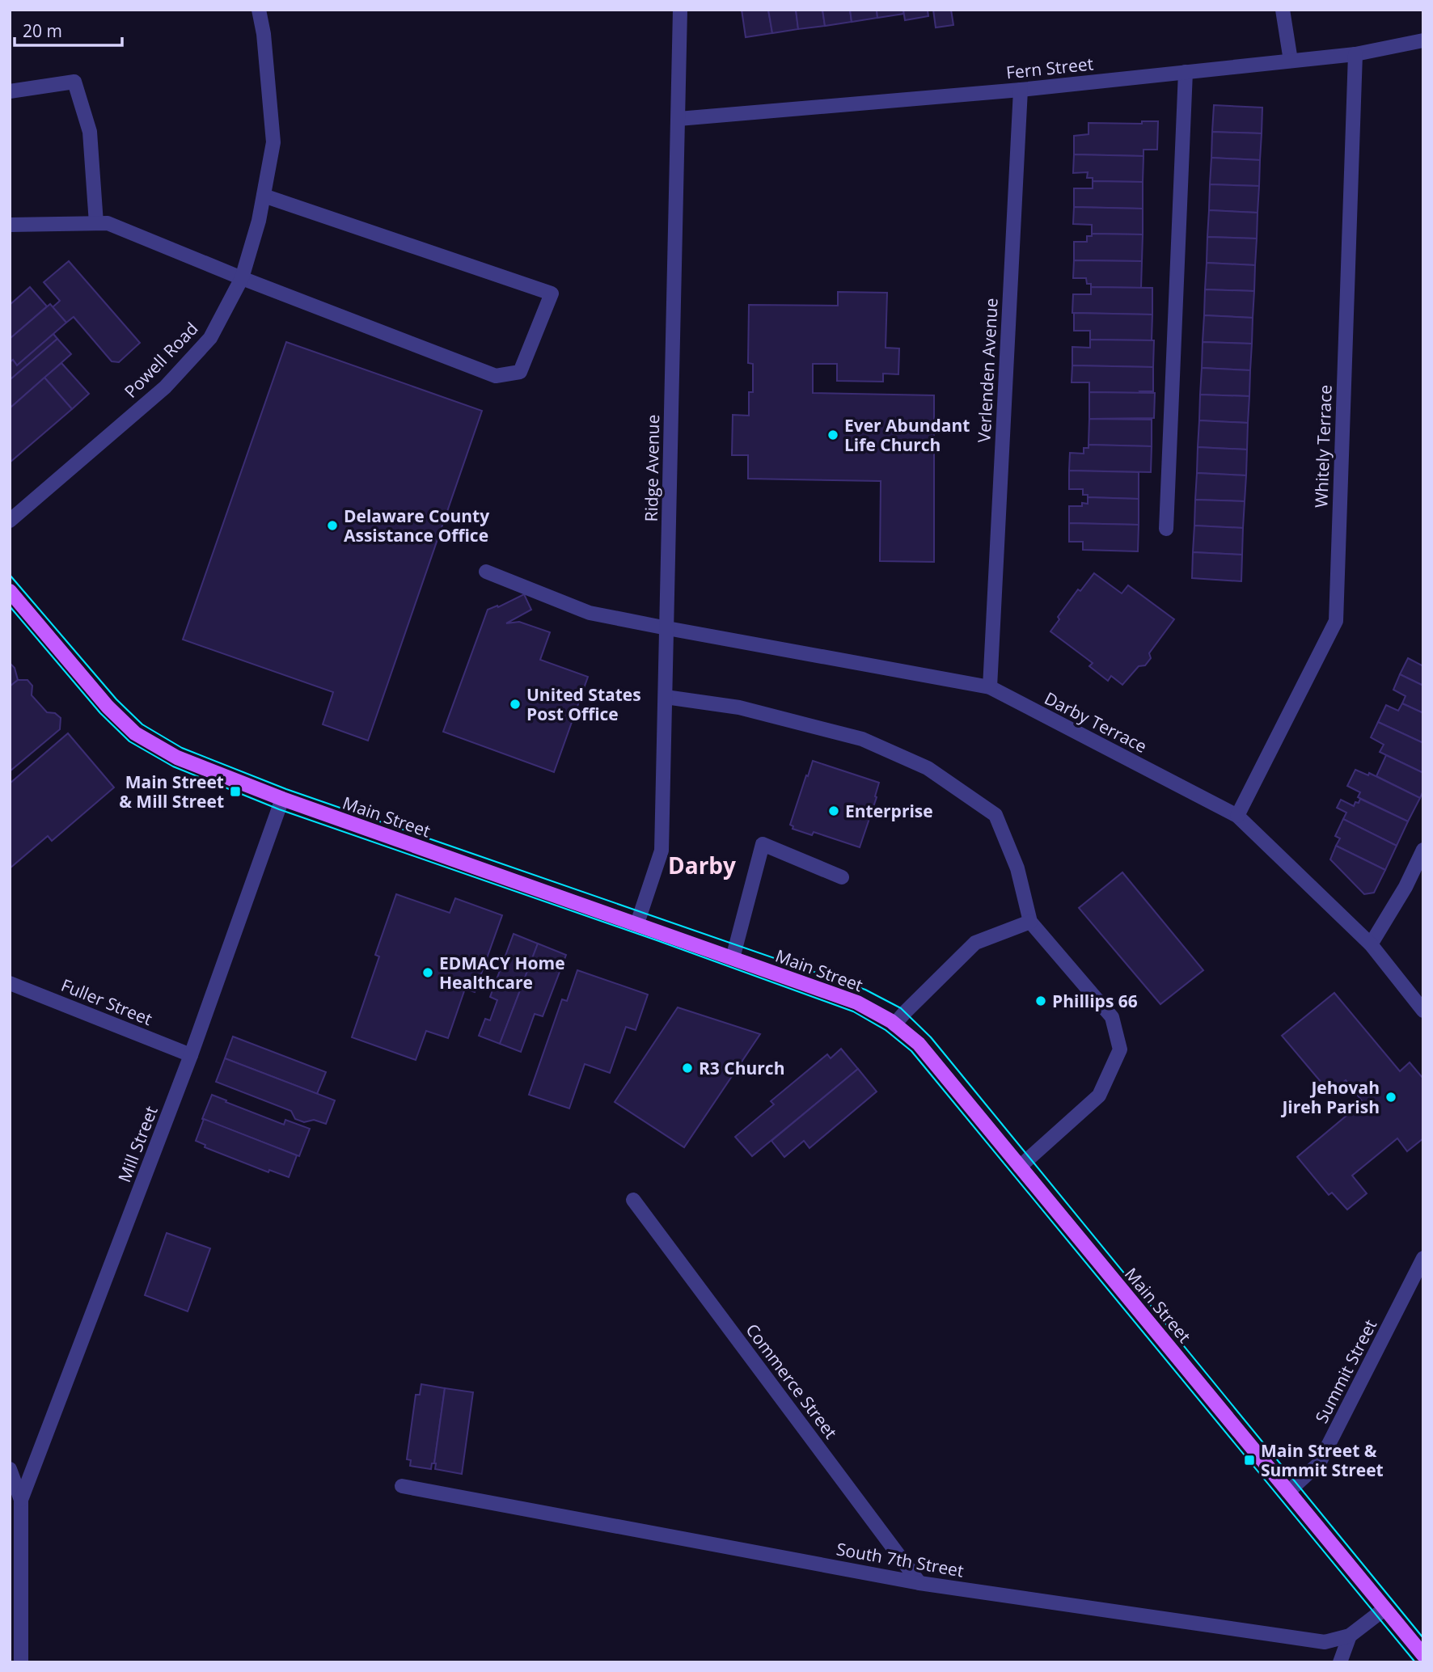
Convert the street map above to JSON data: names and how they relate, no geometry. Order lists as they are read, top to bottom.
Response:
{
  "streets": {
    "main road": ["Main Street"],
    "street": [
      "Fern Street",
      "Powell Road",
      "Verlenden Avenue",
      "Whitely Terrace",
      "Ridge Avenue",
      "Darby Terrace",
      "Fuller Street",
      "Mill Street",
      "Summit Street",
      "Commerce Street",
      "South 7th Street"
    ]
  },
  "crossings": [
    ["Fern Street", "Verlenden Avenue"],
    ["Fern Street", "Whitely Terrace"],
    ["Fern Street", "Ridge Avenue"],
    ["Verlenden Avenue", "Darby Terrace"],
    ["Whitely Terrace", "Darby Terrace"],
    ["Ridge Avenue", "Darby Terrace"],
    ["Ridge Avenue", "Main Street"],
    ["Main Street", "Mill Street"],
    ["Main Street", "Summit Street"],
    ["Main Street", "South 7th Street"],
    ["Fuller Street", "Mill Street"],
    ["Commerce Street", "South 7th Street"]
  ],
  "districts": ["Darby"],
  "places": {
    "other": [
      "Ever Abundant Life Church",
      "Delaware County Assistance Office",
      "United States Post Office",
      "Enterprise",
      "EDMACY Home Healthcare",
      "Phillips 66",
      "R3 Church",
      "Jehovah Jireh Parish"
    ],
    "transit": ["Main Street & Mill Street", "Main Street & Summit Street"]
  },
  "scale_bar": "20 m"
}
